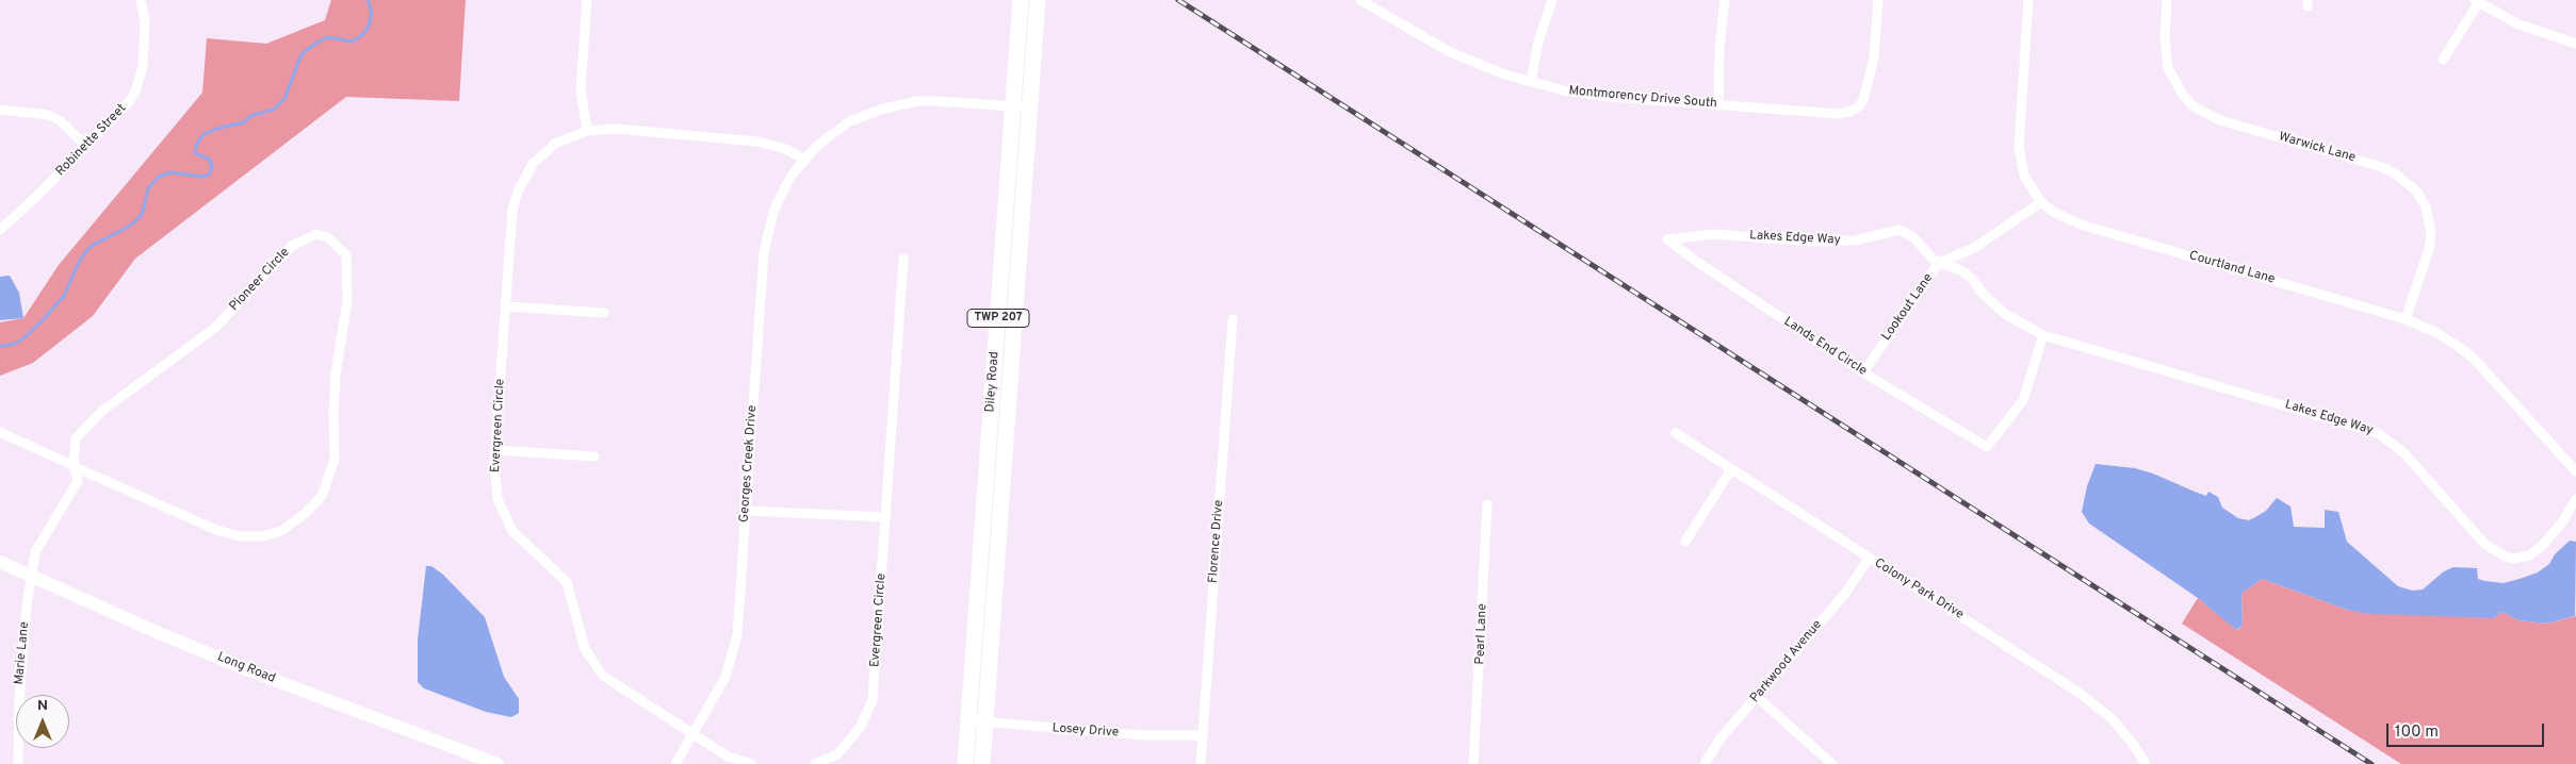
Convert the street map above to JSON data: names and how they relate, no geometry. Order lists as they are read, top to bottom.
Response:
{
  "streets": {
    "highway": ["TWP 207", "Diley Road"],
    "main road": ["Long Road"],
    "street": [
      "Montmorency Drive South",
      "Robinette Street",
      "Warwick Lane",
      "Lakes Edge Way",
      "Courtland Lane",
      "Pioneer Circle",
      "Lookout Lane",
      "Lands End Circle",
      "Evergreen Circle",
      "Georges Creek Drive",
      "Florence Drive",
      "Colony Park Drive",
      "Pearl Lane",
      "Marie Lane",
      "Parkwood Avenue",
      "Losey Drive"
    ]
  },
  "crossings": [
    ["Warwick Lane", "Courtland Lane"],
    ["Lakes Edge Way", "Lookout Lane"],
    ["Lakes Edge Way", "Lands End Circle"],
    ["Courtland Lane", "Lookout Lane"],
    ["Pioneer Circle", "Marie Lane"],
    ["Pioneer Circle", "Long Road"],
    ["Lookout Lane", "Lands End Circle"],
    ["Diley Road", "Losey Drive"],
    ["Evergreen Circle", "Georges Creek Drive"],
    ["Florence Drive", "Losey Drive"],
    ["Colony Park Drive", "Parkwood Avenue"],
    ["Marie Lane", "Long Road"]
  ],
  "scale_bar": "100 m",
  "north": "top"
}
